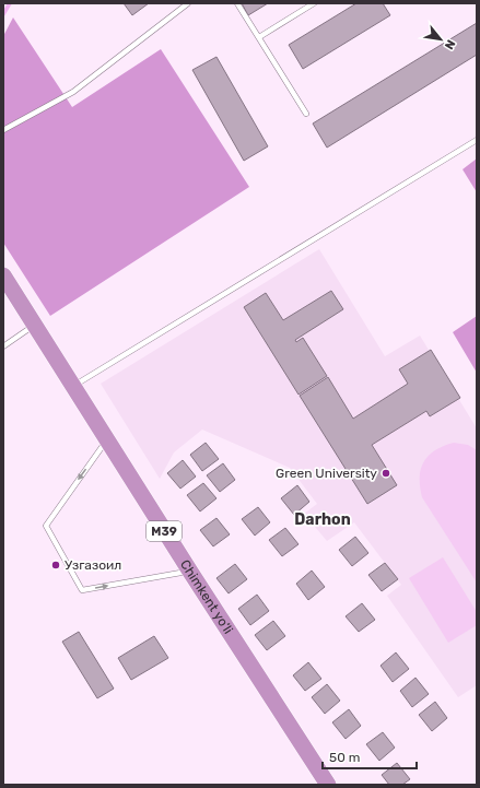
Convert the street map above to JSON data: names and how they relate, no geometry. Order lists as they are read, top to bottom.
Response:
{
  "streets": {
    "highway": ["M39", "Chimkent yo‘li"]
  },
  "districts": ["Darhon"],
  "places": ["Green University", "Узгазоил"],
  "scale_bar": "50 m",
  "north": "bottom right"
}
